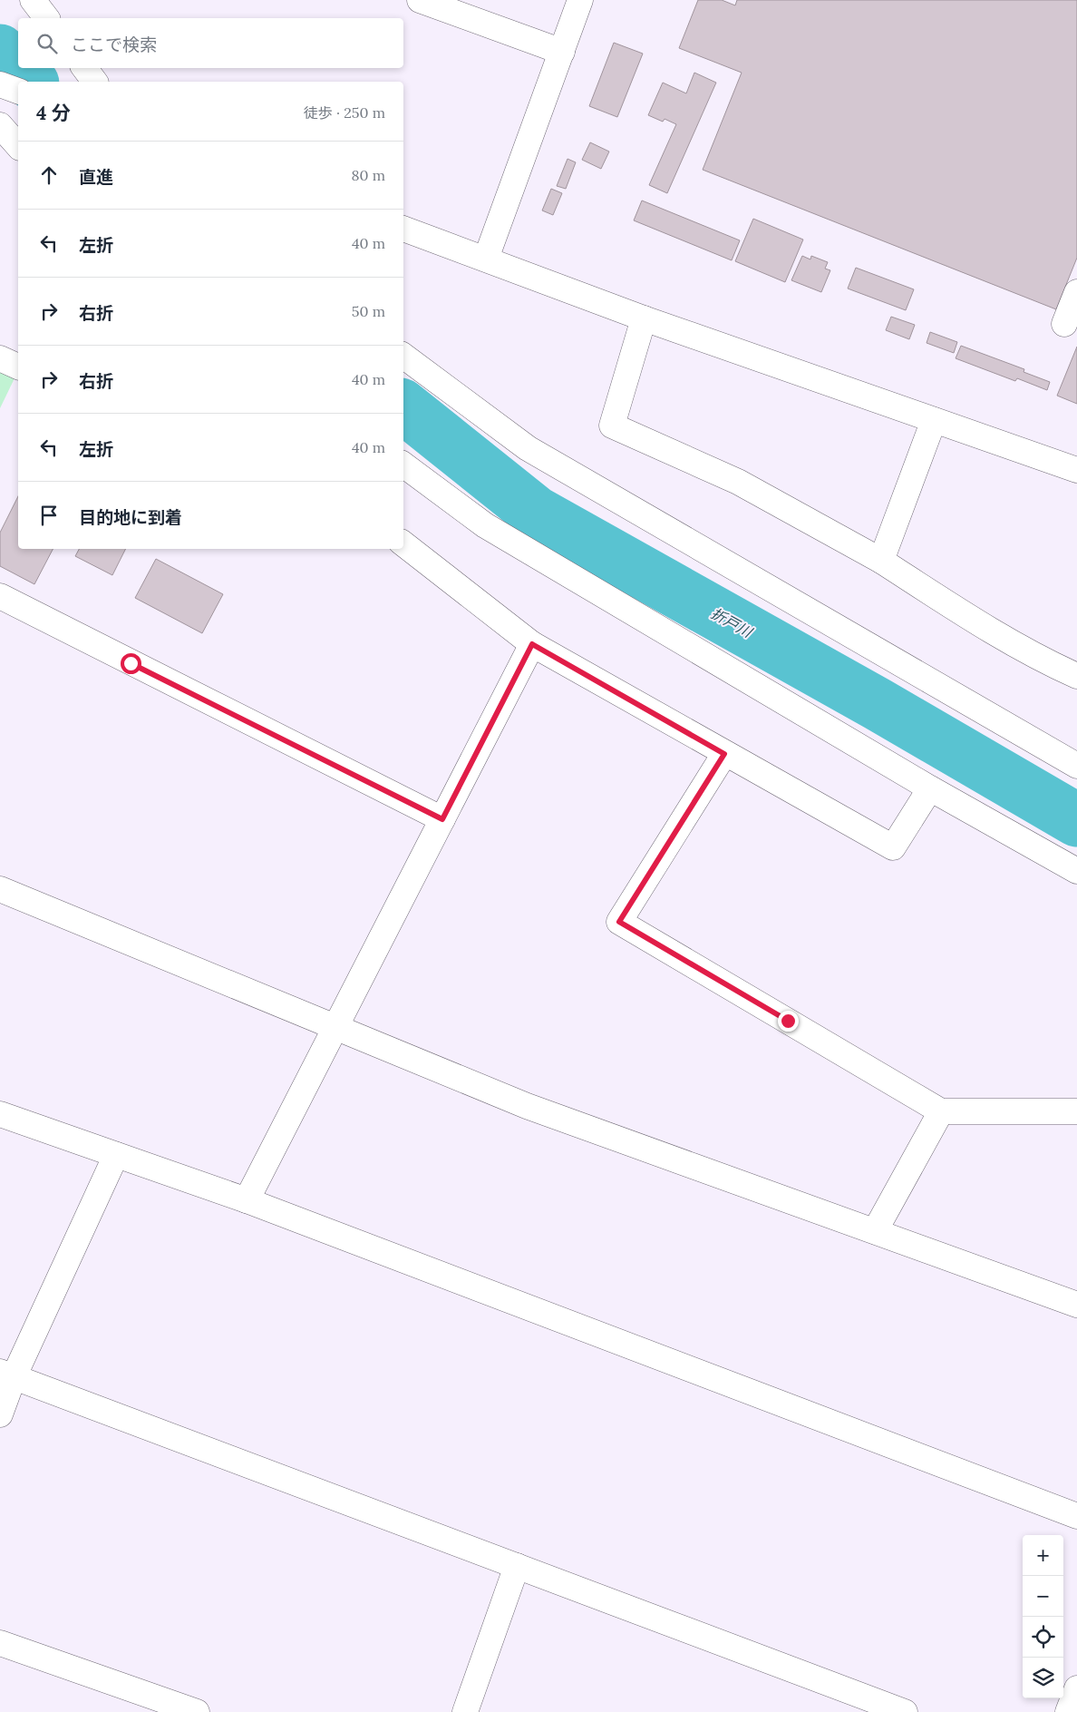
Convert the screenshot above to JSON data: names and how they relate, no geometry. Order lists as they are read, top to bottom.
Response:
{
  "water": ["折戸川"],
  "page": {
    "search": "ここで検索",
    "heading": ["4 分", "徒歩 · 250 m"],
    "list": [
      ["直進", "80 m"],
      ["左折", "40 m"],
      ["右折", "50 m"],
      ["右折", "40 m"],
      ["左折", "40 m"],
      "目的地に到着"
    ],
    "map_buttons": ["+", "−"]
  }
}
